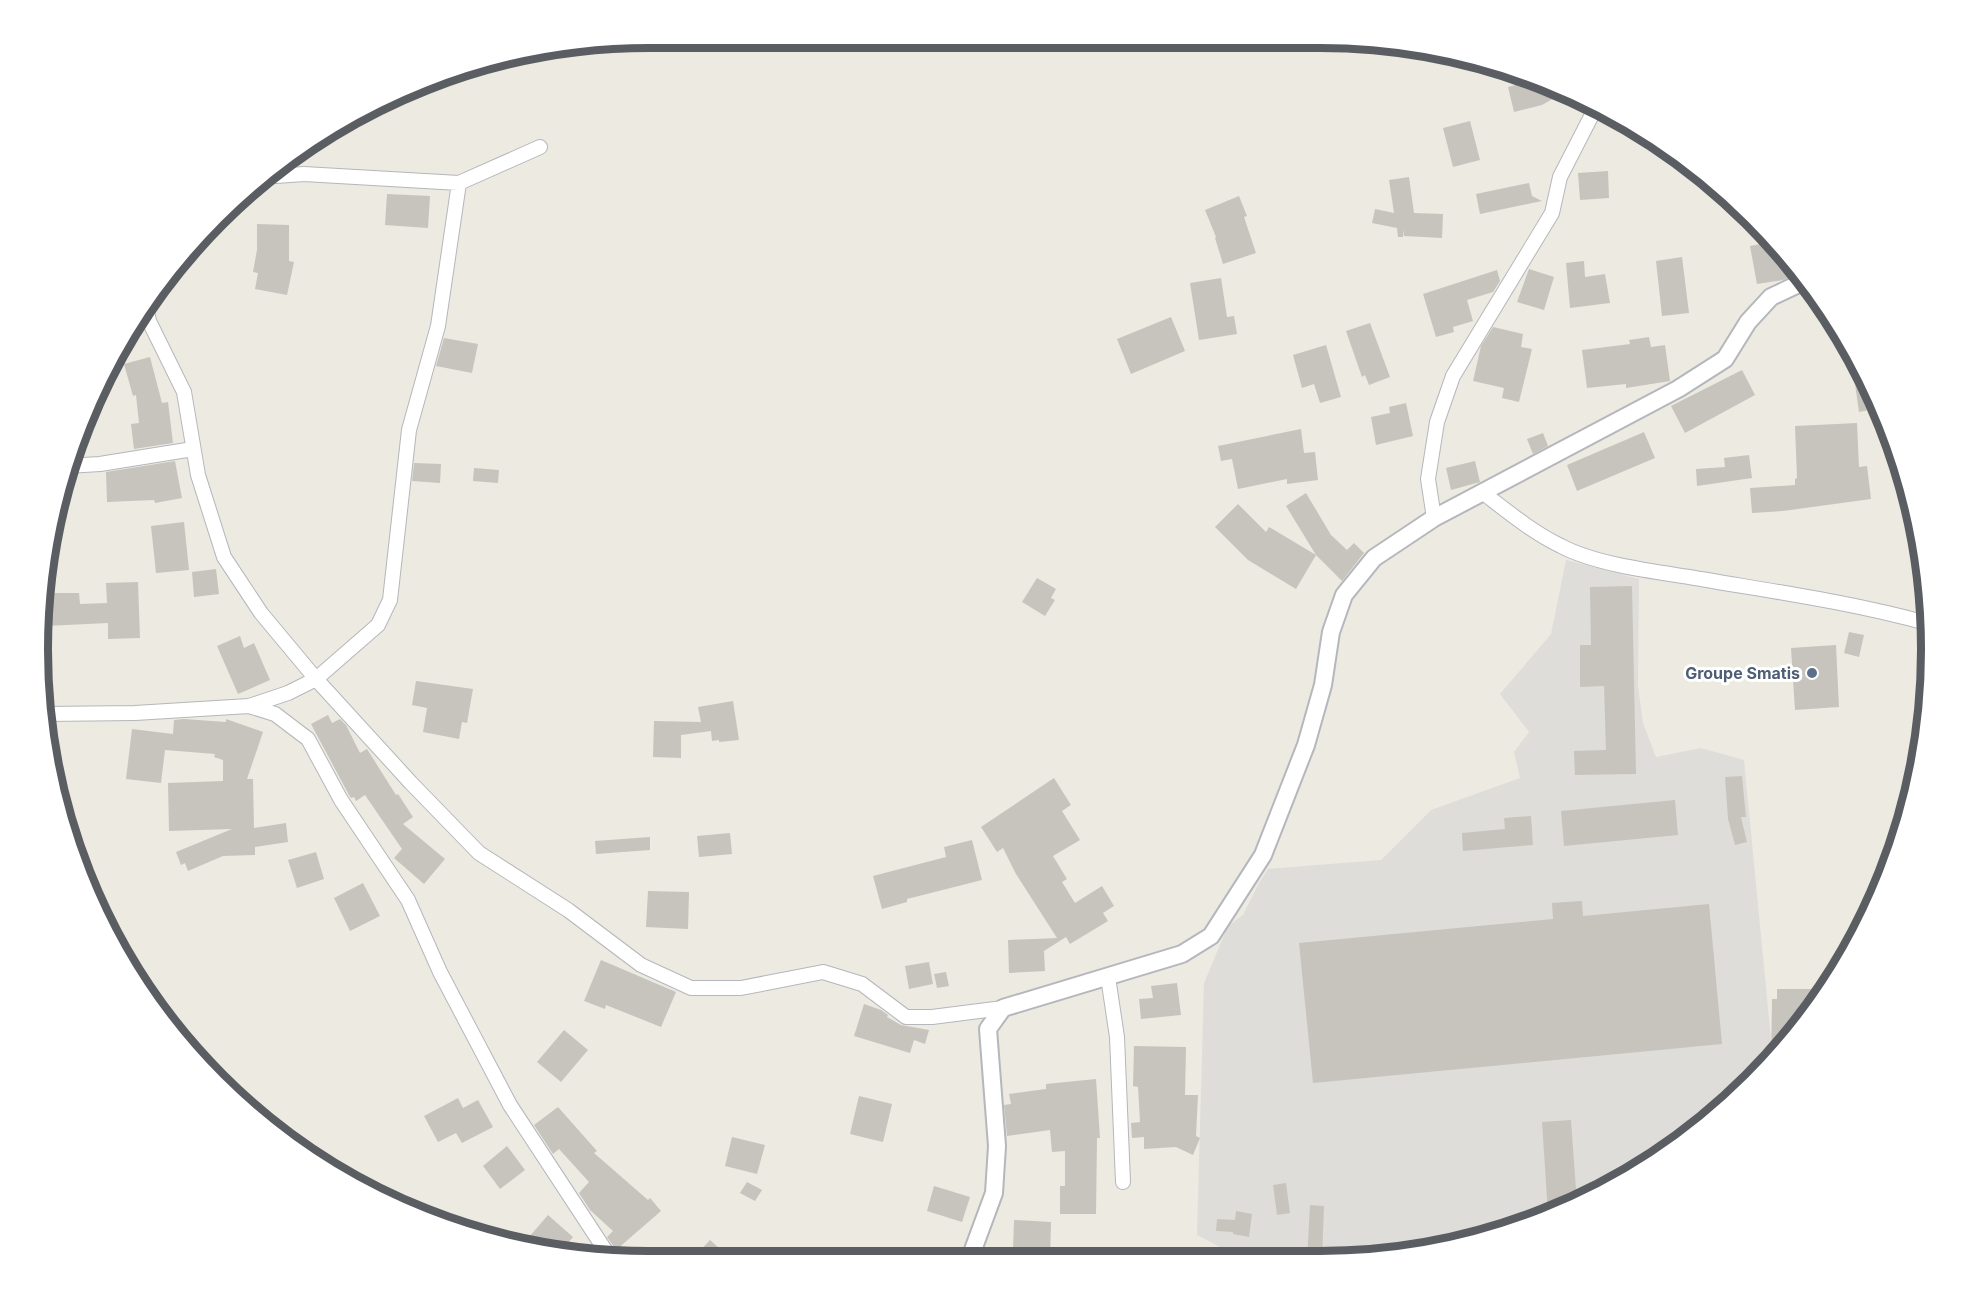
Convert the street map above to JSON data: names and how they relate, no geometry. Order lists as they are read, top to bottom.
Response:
{
  "places": ["Groupe Smatis"]
}
